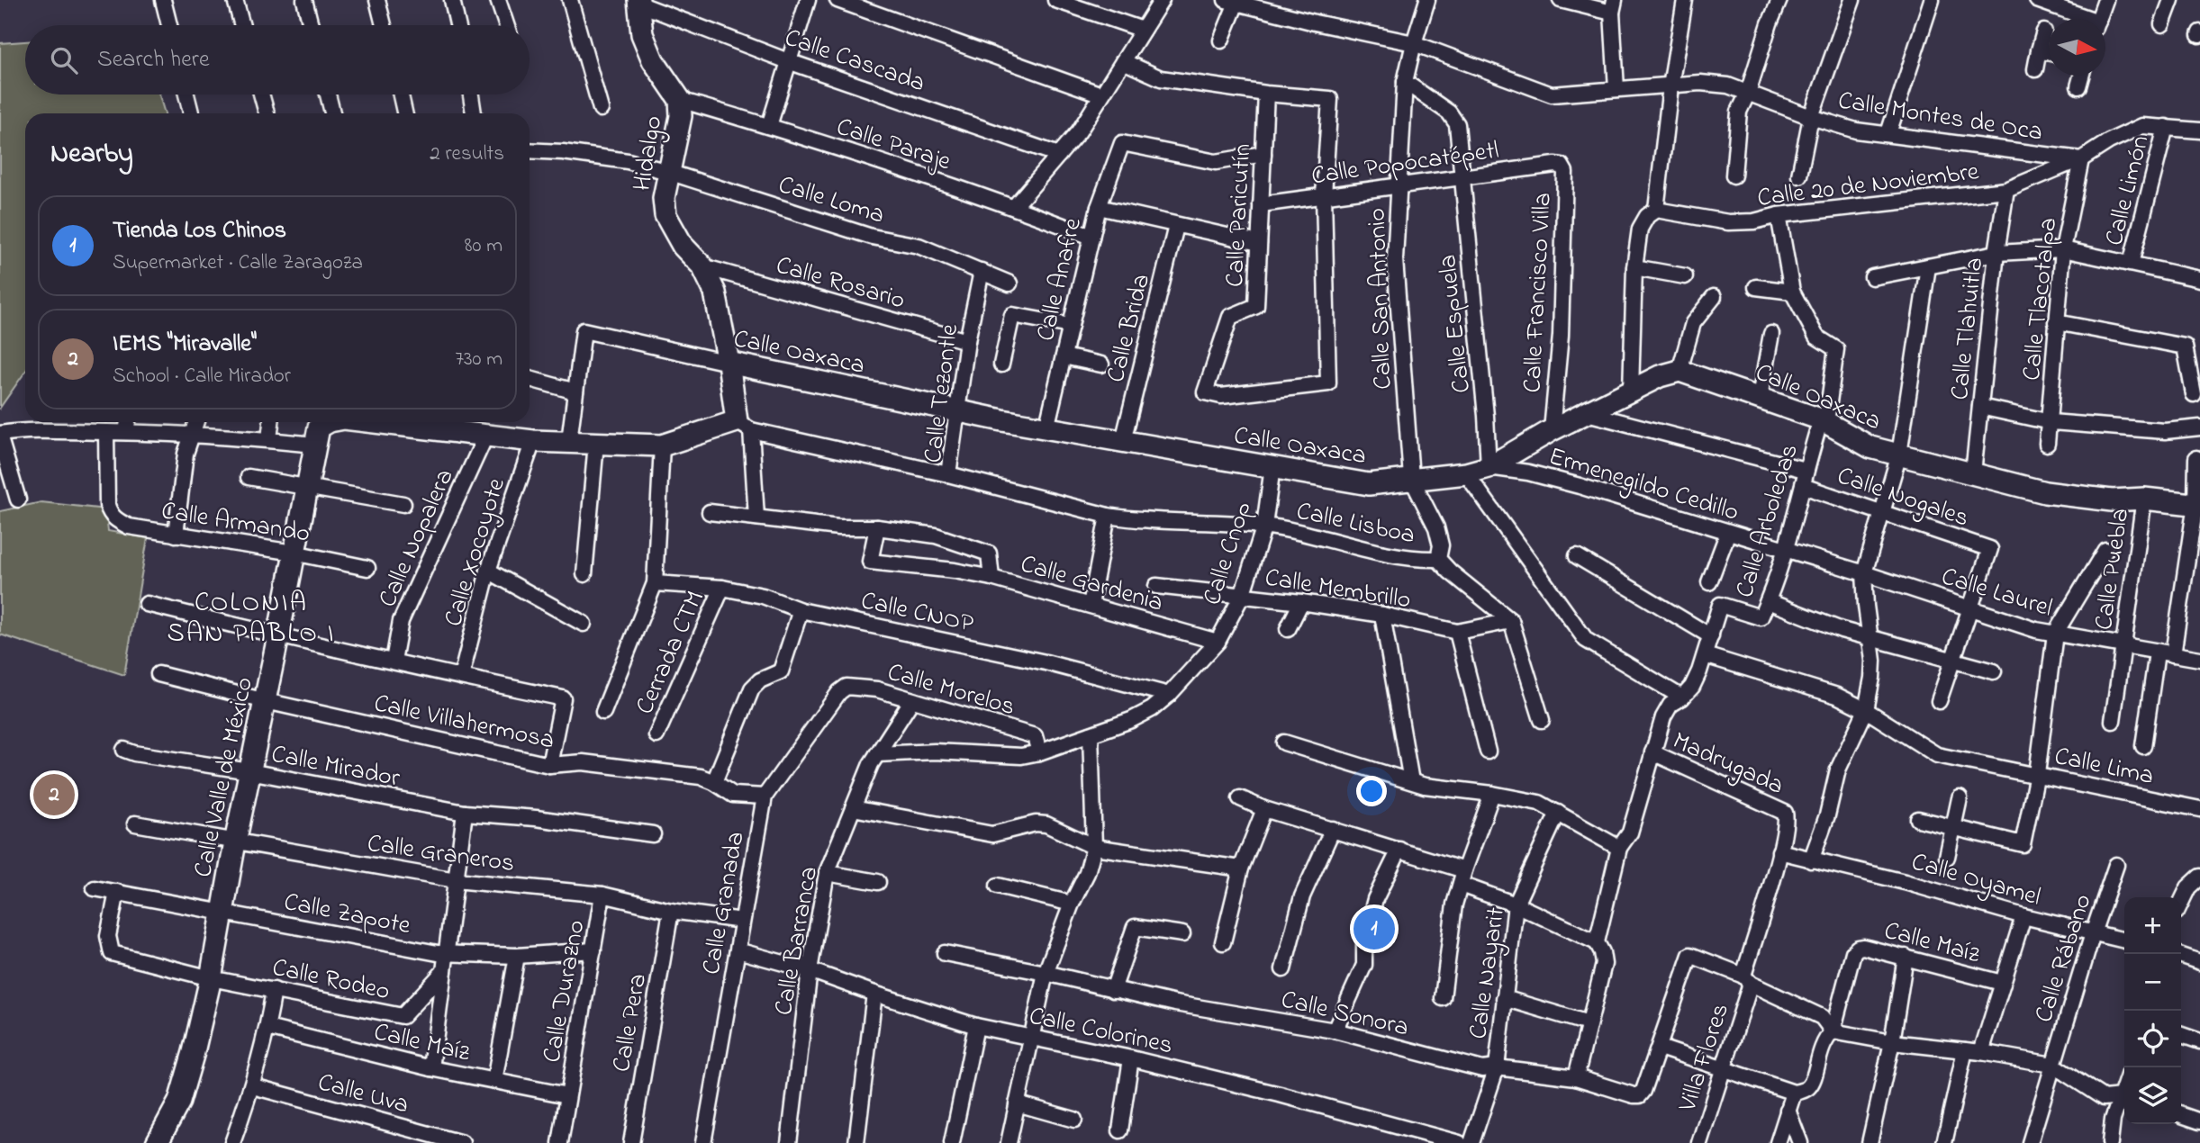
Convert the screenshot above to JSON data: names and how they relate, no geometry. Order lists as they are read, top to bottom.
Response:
{
  "streets": {
    "street": [
      "Calle Cascada",
      "Calle Montes de Oca",
      "Calle Paraje",
      "Hidalgo",
      "Calle Popocatépetl",
      "Calle 20 de Noviembre",
      "Calle Limón",
      "Calle Loma",
      "Calle Paricutín",
      "Calle Anafre",
      "Calle Rosario",
      "Calle Francisco Villa",
      "Calle San Antonio",
      "Calle Tlacotalpa",
      "Calle Espuela",
      "Calle Brida",
      "Calle Tlahuitla",
      "Calle Oaxaca",
      "Calle Tezontle",
      "Ermenegildo Cedillo",
      "Calle Nogales",
      "Calle Armando",
      "Calle Arboledas",
      "Calle Lisboa",
      "Calle Nopalera",
      "Calle Xocoyote",
      "Calle Cnop",
      "Calle Puebla",
      "Calle Gardenia",
      "Calle Membrillo",
      "Calle Laurel",
      "Calle CNOP",
      "Cerrada CTM",
      "Calle Morelos",
      "Calle Villahermosa",
      "Madrugada",
      "Calle Mirador",
      "Calle Lima",
      "Calle Valle de México",
      "Calle Graneros",
      "Calle Oyamel",
      "Calle Granada",
      "Calle Zapote",
      "Calle Barranca",
      "Calle Maíz",
      "Calle Rábano",
      "Calle Nayarit",
      "Calle Rodeo",
      "Calle Durazno",
      "Calle Sonora",
      "Calle Pera",
      "Calle Colorines",
      "Villa Flores",
      "Calle Uva"
    ]
  },
  "crossings": [
    ["Calle Cascada", "Hidalgo"],
    ["Calle Montes de Oca", "Calle 20 de Noviembre"],
    ["Calle Montes de Oca", "Calle San Antonio"],
    ["Calle Montes de Oca", "Calle Tlacotalpa"],
    ["Calle Paraje", "Hidalgo"],
    ["Calle Paraje", "Calle Anafre"],
    ["Hidalgo", "Calle Loma"],
    ["Hidalgo", "Calle Rosario"],
    ["Hidalgo", "Calle Oaxaca"],
    ["Calle Popocatépetl", "Calle Paricutín"],
    ["Calle Popocatépetl", "Calle Francisco Villa"],
    ["Calle Popocatépetl", "Calle San Antonio"],
    ["Calle Popocatépetl", "Calle Espuela"],
    ["Calle 20 de Noviembre", "Calle Tlacotalpa"],
    ["Calle 20 de Noviembre", "Calle Tlahuitla"],
    ["Calle Loma", "Calle Tezontle"],
    ["Calle Paricutín", "Calle Anafre"],
    ["Calle Anafre", "Calle Oaxaca"],
    ["Calle Rosario", "Calle Tezontle"],
    ["Calle Francisco Villa", "Calle Oaxaca"],
    ["Calle San Antonio", "Calle Espuela"],
    ["Calle San Antonio", "Calle Oaxaca"],
    ["Calle San Antonio", "Calle Lisboa"],
    ["Calle Espuela", "Calle Oaxaca"],
    ["Calle Espuela", "Ermenegildo Cedillo"],
    ["Calle Brida", "Calle Oaxaca"],
    ["Calle Tlahuitla", "Calle Oaxaca"],
    ["Calle Oaxaca", "Calle Tezontle"],
    ["Calle Oaxaca", "Ermenegildo Cedillo"],
    ["Calle Oaxaca", "Calle Arboledas"],
    ["Calle Oaxaca", "Calle Lisboa"],
    ["Calle Oaxaca", "Calle Cnop"],
    ["Calle Oaxaca", "Calle Puebla"],
    ["Calle Tezontle", "Calle Lisboa"],
    ["Calle Tezontle", "Calle Cnop"],
    ["Ermenegildo Cedillo", "Calle Arboledas"],
    ["Ermenegildo Cedillo", "Calle Laurel"],
    ["Calle Nogales", "Calle Arboledas"],
    ["Calle Nogales", "Calle Laurel"],
    ["Calle Armando", "Calle Valle de México"],
    ["Calle Arboledas", "Calle Laurel"],
    ["Calle Arboledas", "Madrugada"],
    ["Calle Arboledas", "Calle Lima"],
    ["Calle Lisboa", "Calle Cnop"],
    ["Calle Lisboa", "Calle Membrillo"],
    ["Calle Cnop", "Calle Gardenia"],
    ["Calle Cnop", "Calle Membrillo"],
    ["Calle Cnop", "Calle CNOP"],
    ["Calle Puebla", "Calle Laurel"],
    ["Calle CNOP", "Cerrada CTM"],
    ["Calle Morelos", "Calle Granada"],
    ["Calle Morelos", "Calle Barranca"],
    ["Calle Villahermosa", "Calle Valle de México"],
    ["Calle Villahermosa", "Calle Granada"],
    ["Calle Mirador", "Calle Valle de México"],
    ["Calle Valle de México", "Calle Graneros"],
    ["Calle Valle de México", "Calle Zapote"],
    ["Calle Valle de México", "Calle Rodeo"],
    ["Calle Graneros", "Calle Granada"],
    ["Calle Graneros", "Calle Durazno"],
    ["Calle Graneros", "Calle Pera"],
    ["Calle Oyamel", "Calle Rábano"],
    ["Calle Granada", "Calle Colorines"],
    ["Calle Zapote", "Calle Rodeo"],
    ["Calle Zapote", "Calle Durazno"],
    ["Calle Barranca", "Calle Colorines"],
    ["Calle Maíz", "Calle Durazno"],
    ["Calle Nayarit", "Calle Sonora"]
  ],
  "districts": ["COLONIA SAN PABLO I"],
  "north": "right",
  "page": {
    "search": "Search here",
    "heading": ["Nearby", "2 results"],
    "list": [
      {
        "mark": "1",
        "name": "Tienda Los Chinos",
        "note": "Supermarket · Calle Zaragoza",
        "value": "80 m"
      },
      {
        "mark": "2",
        "name": "IEMS \"Miravalle\"",
        "note": "School · Calle Mirador",
        "value": "730 m"
      }
    ],
    "pins": ["2", "1"],
    "map_buttons": ["+", "−"]
  }
}
